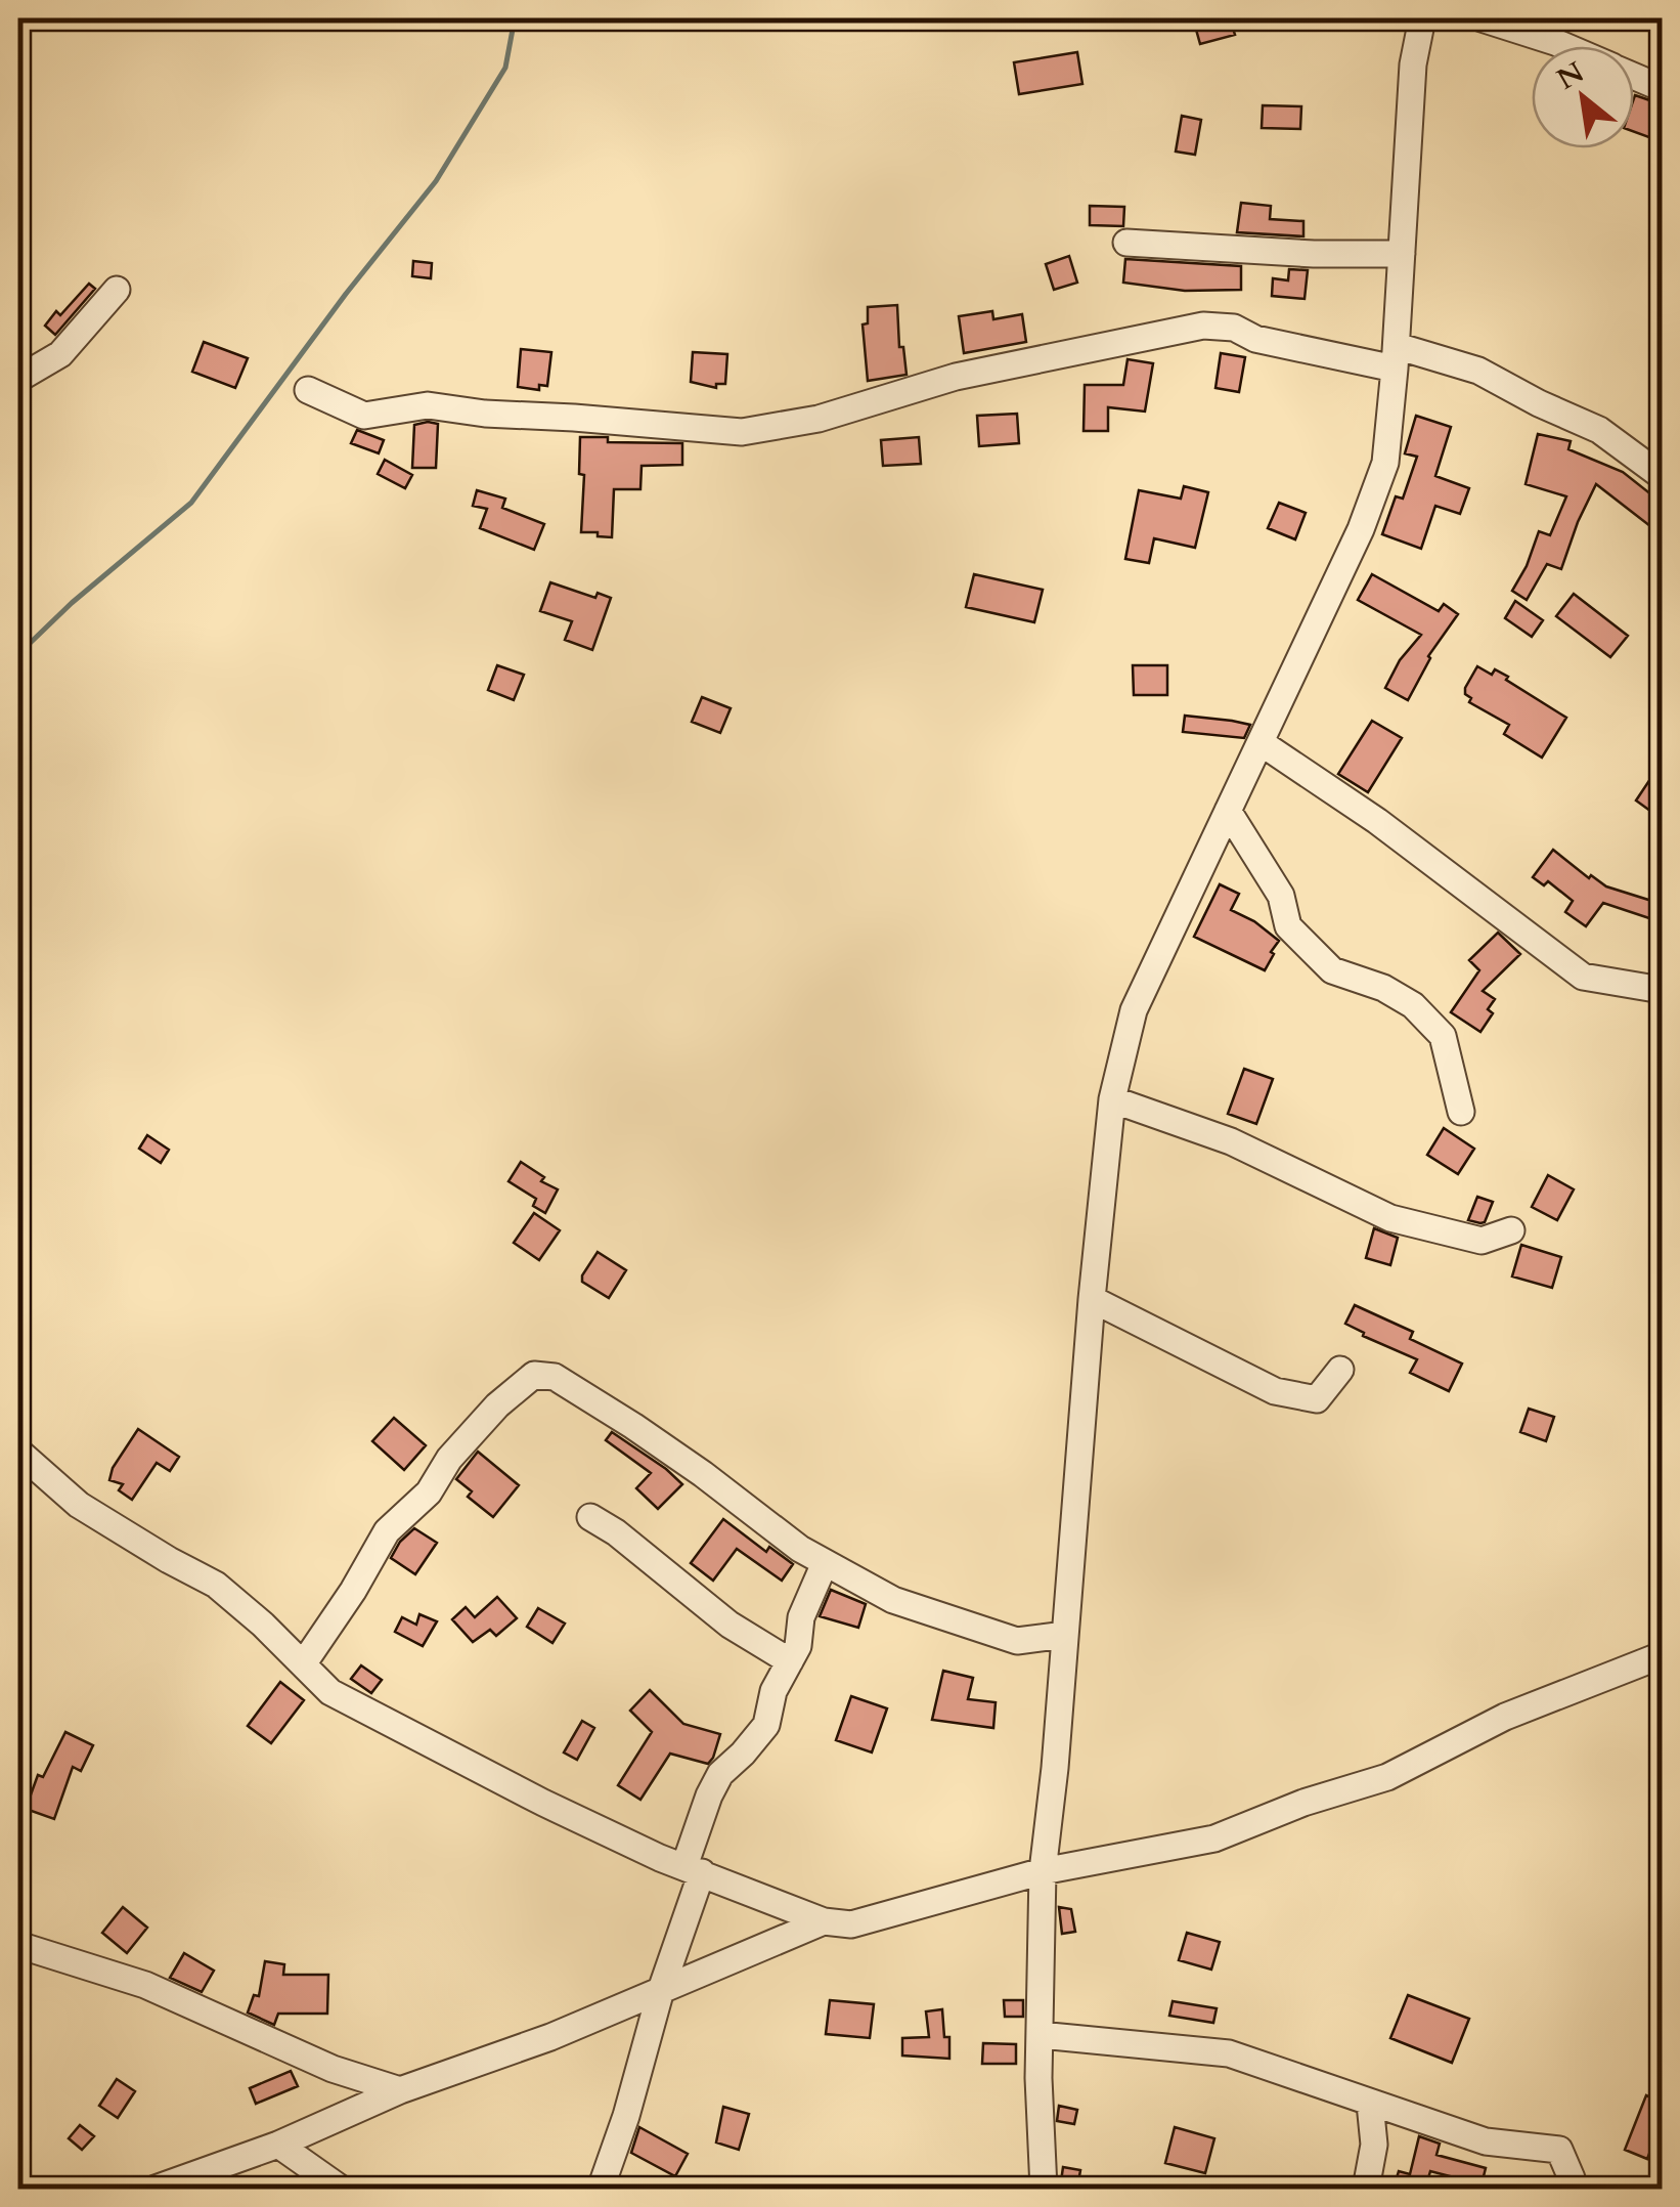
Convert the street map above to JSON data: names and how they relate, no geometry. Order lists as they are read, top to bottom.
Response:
{
  "north": "top left"
}
